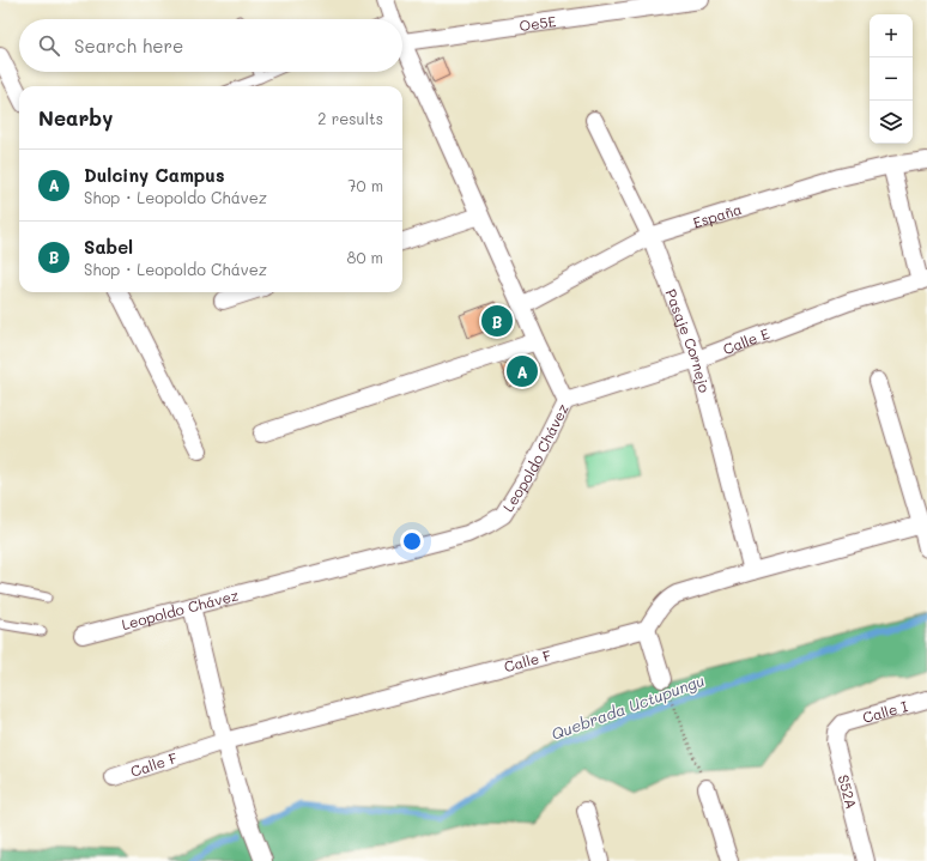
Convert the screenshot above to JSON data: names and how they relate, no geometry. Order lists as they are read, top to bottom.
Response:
{
  "streets": {
    "street": [
      "Oe5E",
      "España",
      "Pasaje Cornejo",
      "Calle E",
      "Leopoldo Chávez",
      "Calle F",
      "Calle I",
      "S52A"
    ]
  },
  "crossings": [
    ["Oe5E", "Leopoldo Chávez"],
    ["España", "Pasaje Cornejo"],
    ["España", "Leopoldo Chávez"],
    ["Pasaje Cornejo", "Calle E"],
    ["Calle E", "Leopoldo Chávez"],
    ["Calle I", "S52A"]
  ],
  "water": ["Quebrada Uctupungu"],
  "page": {
    "map_buttons": ["+", "−"],
    "search": "Search here",
    "heading": ["Nearby", "2 results"],
    "list": [
      {
        "mark": "A",
        "name": "Dulciny Campus",
        "note": "Shop · Leopoldo Chávez",
        "value": "70 m"
      },
      {
        "mark": "B",
        "name": "Sabel",
        "note": "Shop · Leopoldo Chávez",
        "value": "80 m"
      }
    ],
    "pins": ["B", "A"]
  }
}
